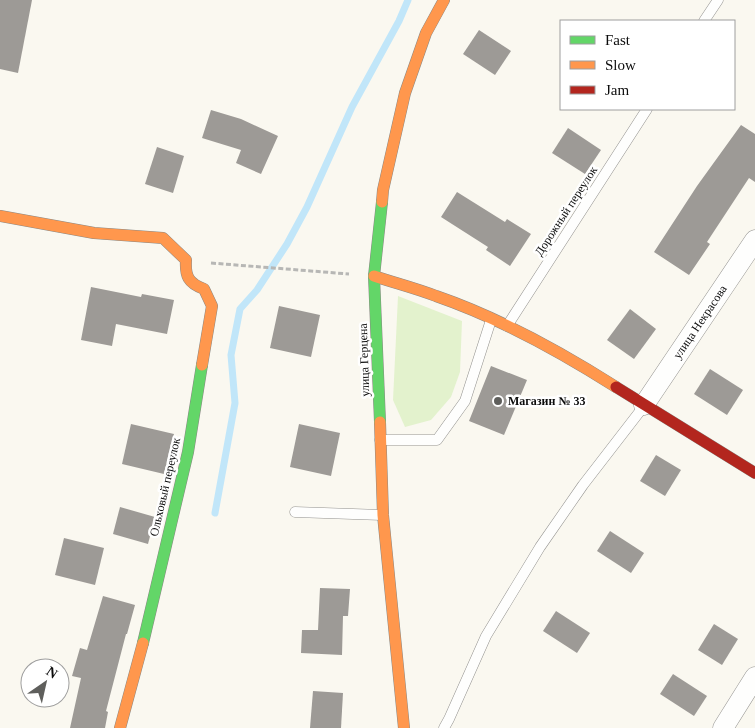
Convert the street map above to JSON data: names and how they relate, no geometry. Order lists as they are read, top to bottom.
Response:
{
  "streets": {
    "street": ["улица Некрасова", "улица Герцена", "Ольховый переулок"],
    "lane": ["Дорожный переулок"]
  },
  "places": ["Магазин № 33"],
  "legend": ["Fast", "Slow", "Jam"],
  "north": "top right"
}
